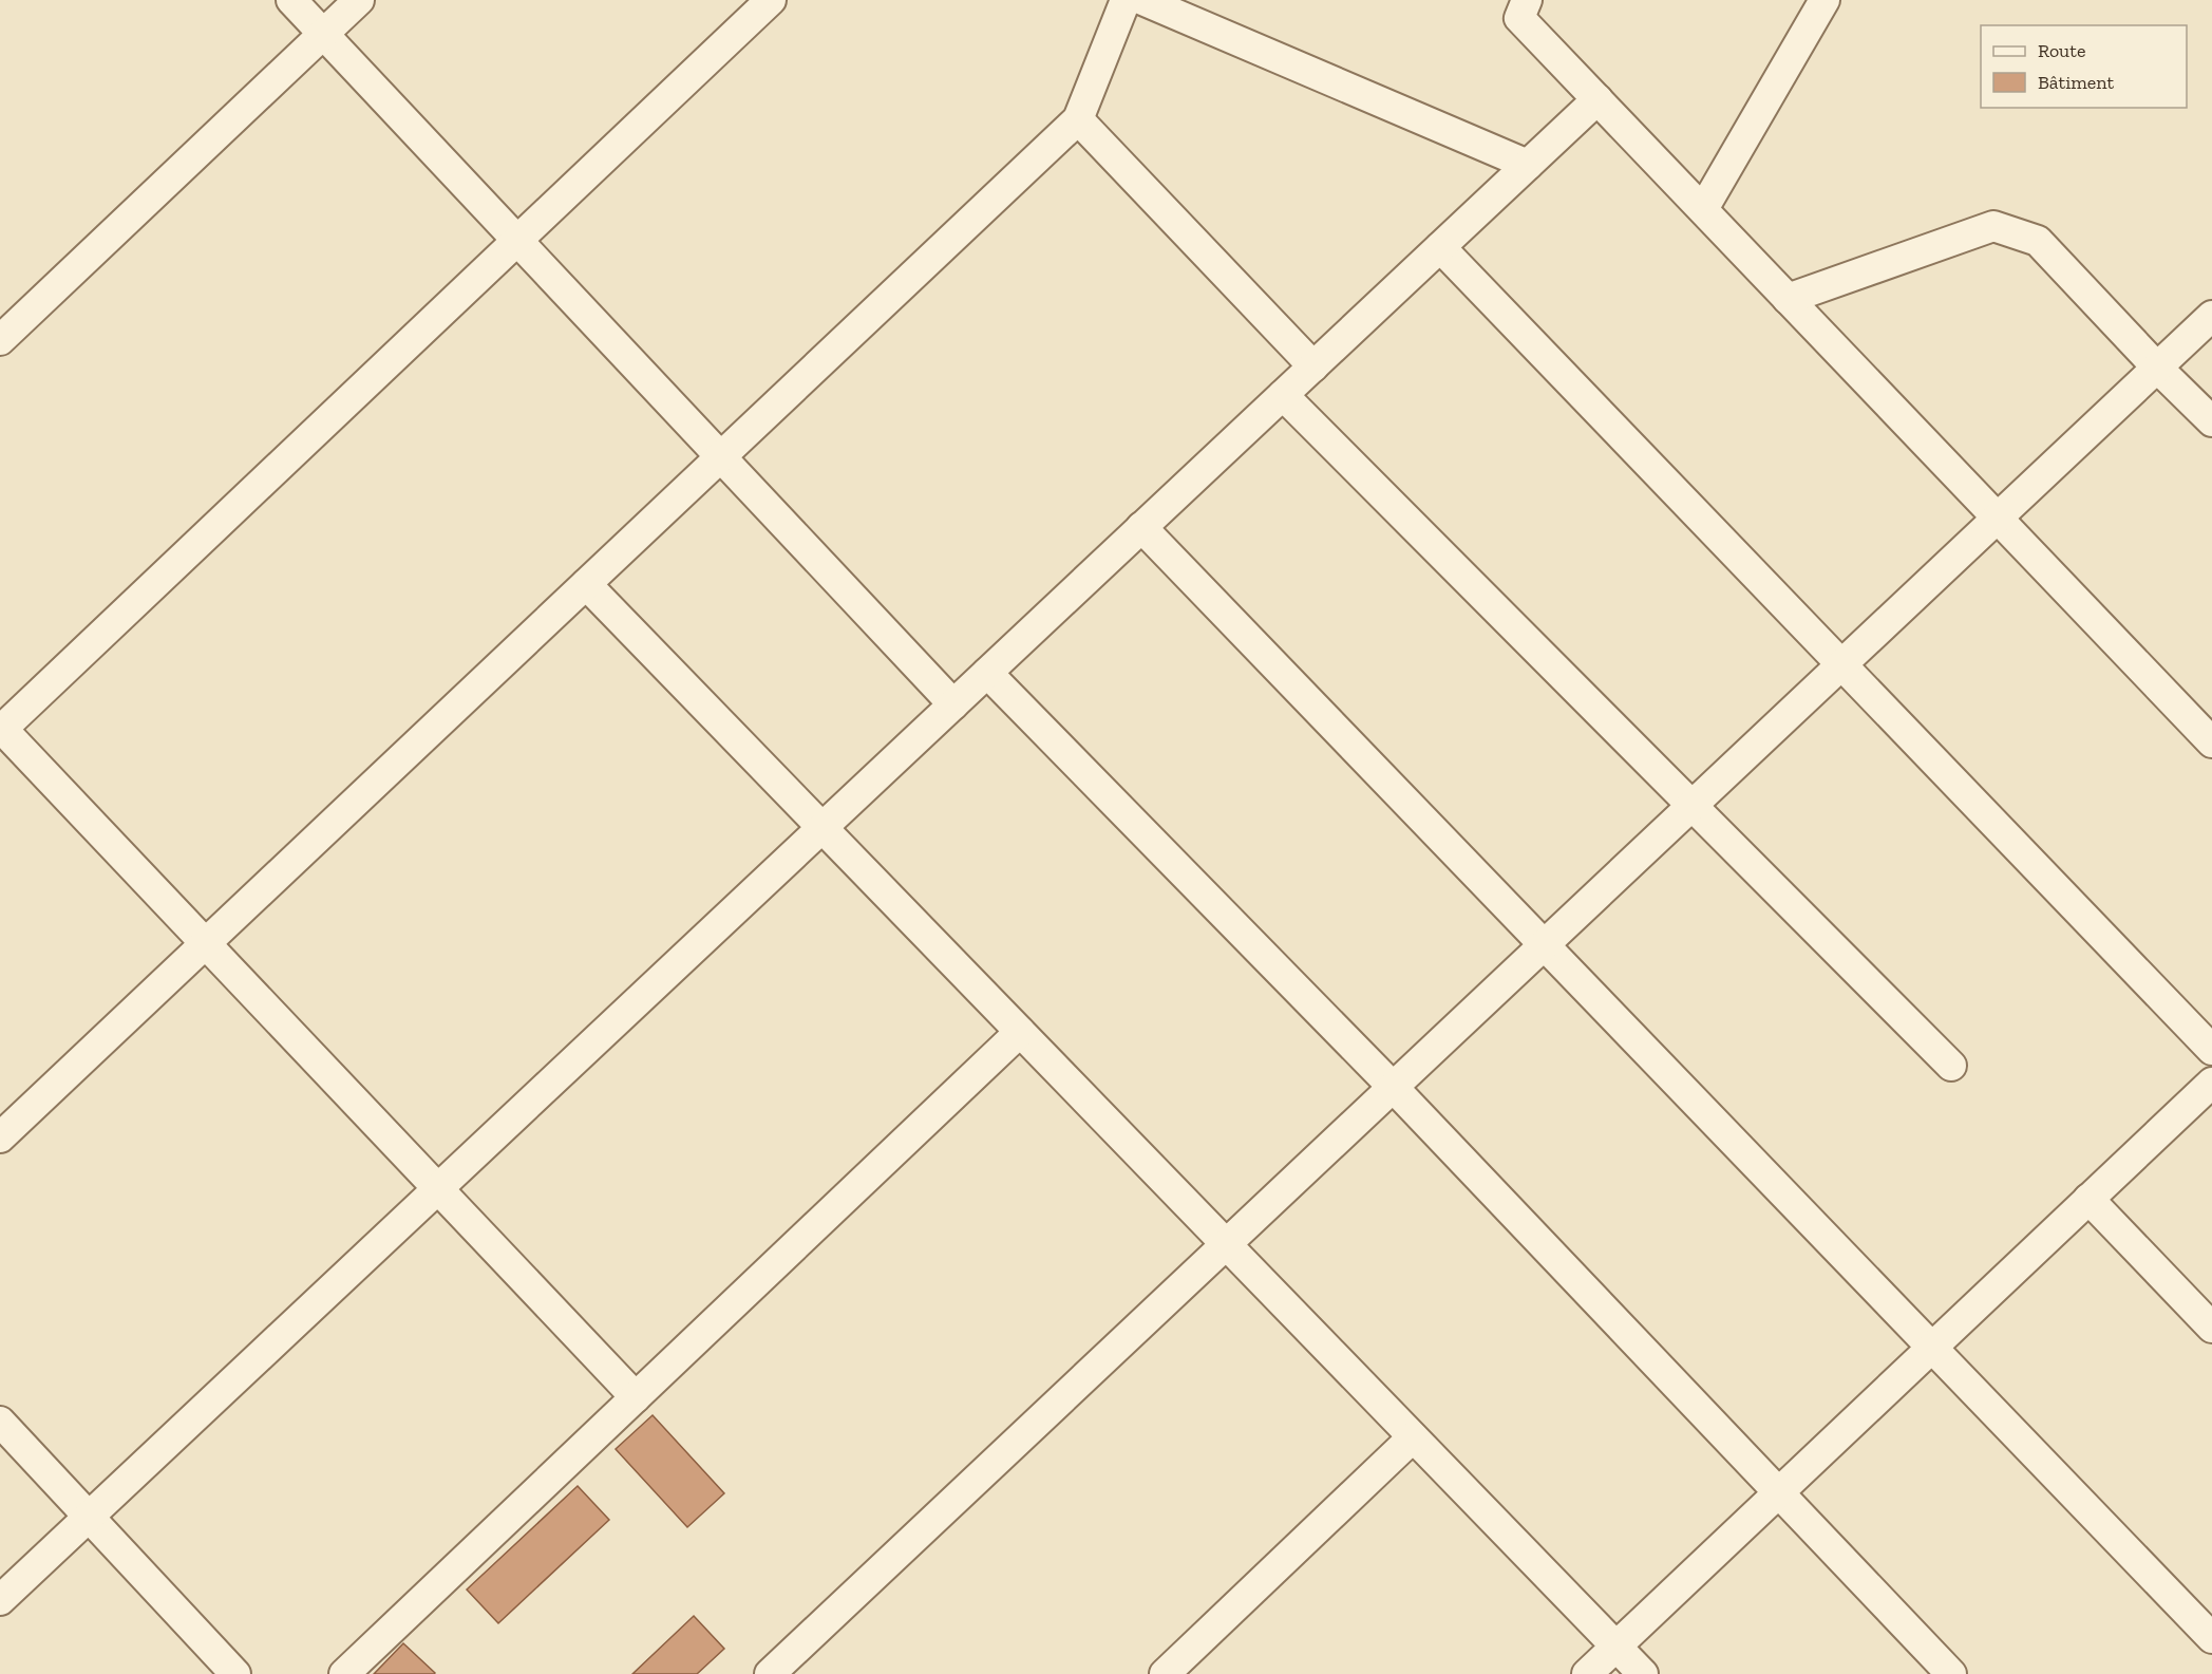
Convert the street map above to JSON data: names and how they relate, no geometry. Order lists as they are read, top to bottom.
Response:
{
  "legend": ["Route", "Bâtiment"]
}
